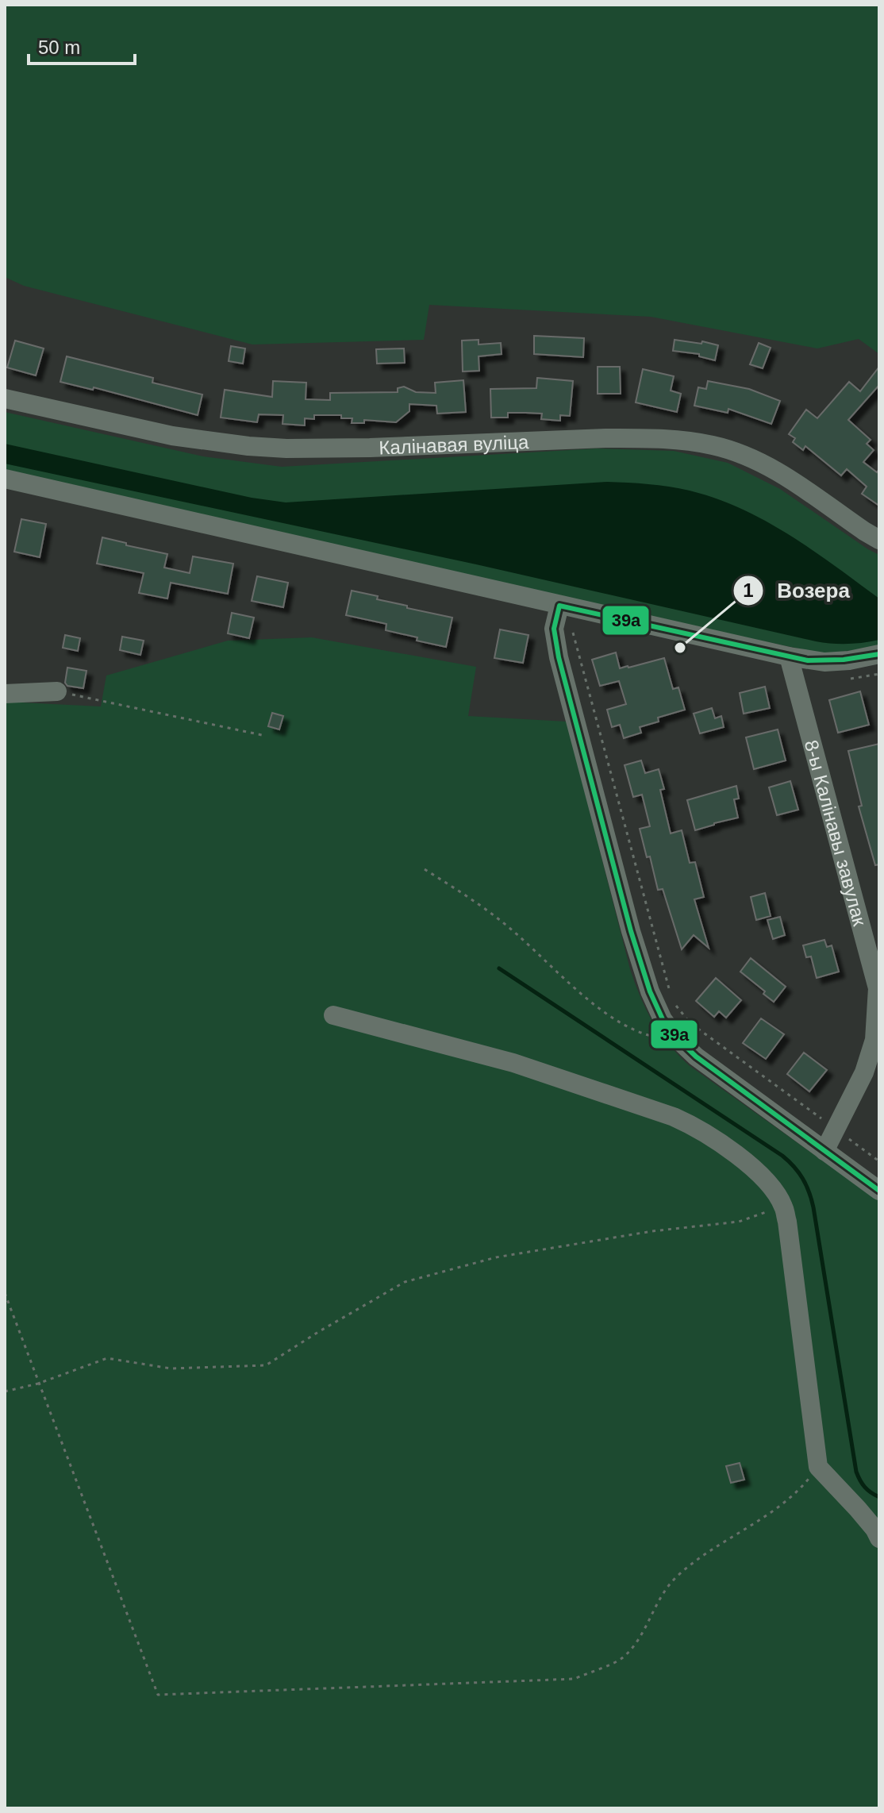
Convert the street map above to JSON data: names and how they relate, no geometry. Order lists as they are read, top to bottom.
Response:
{
  "streets": {
    "street": ["Калінавая вуліца", "8-ы Калінавы завулак"]
  },
  "places": ["Возера"],
  "lines": ["transit line 39а"],
  "scale_bar": "50 m"
}
